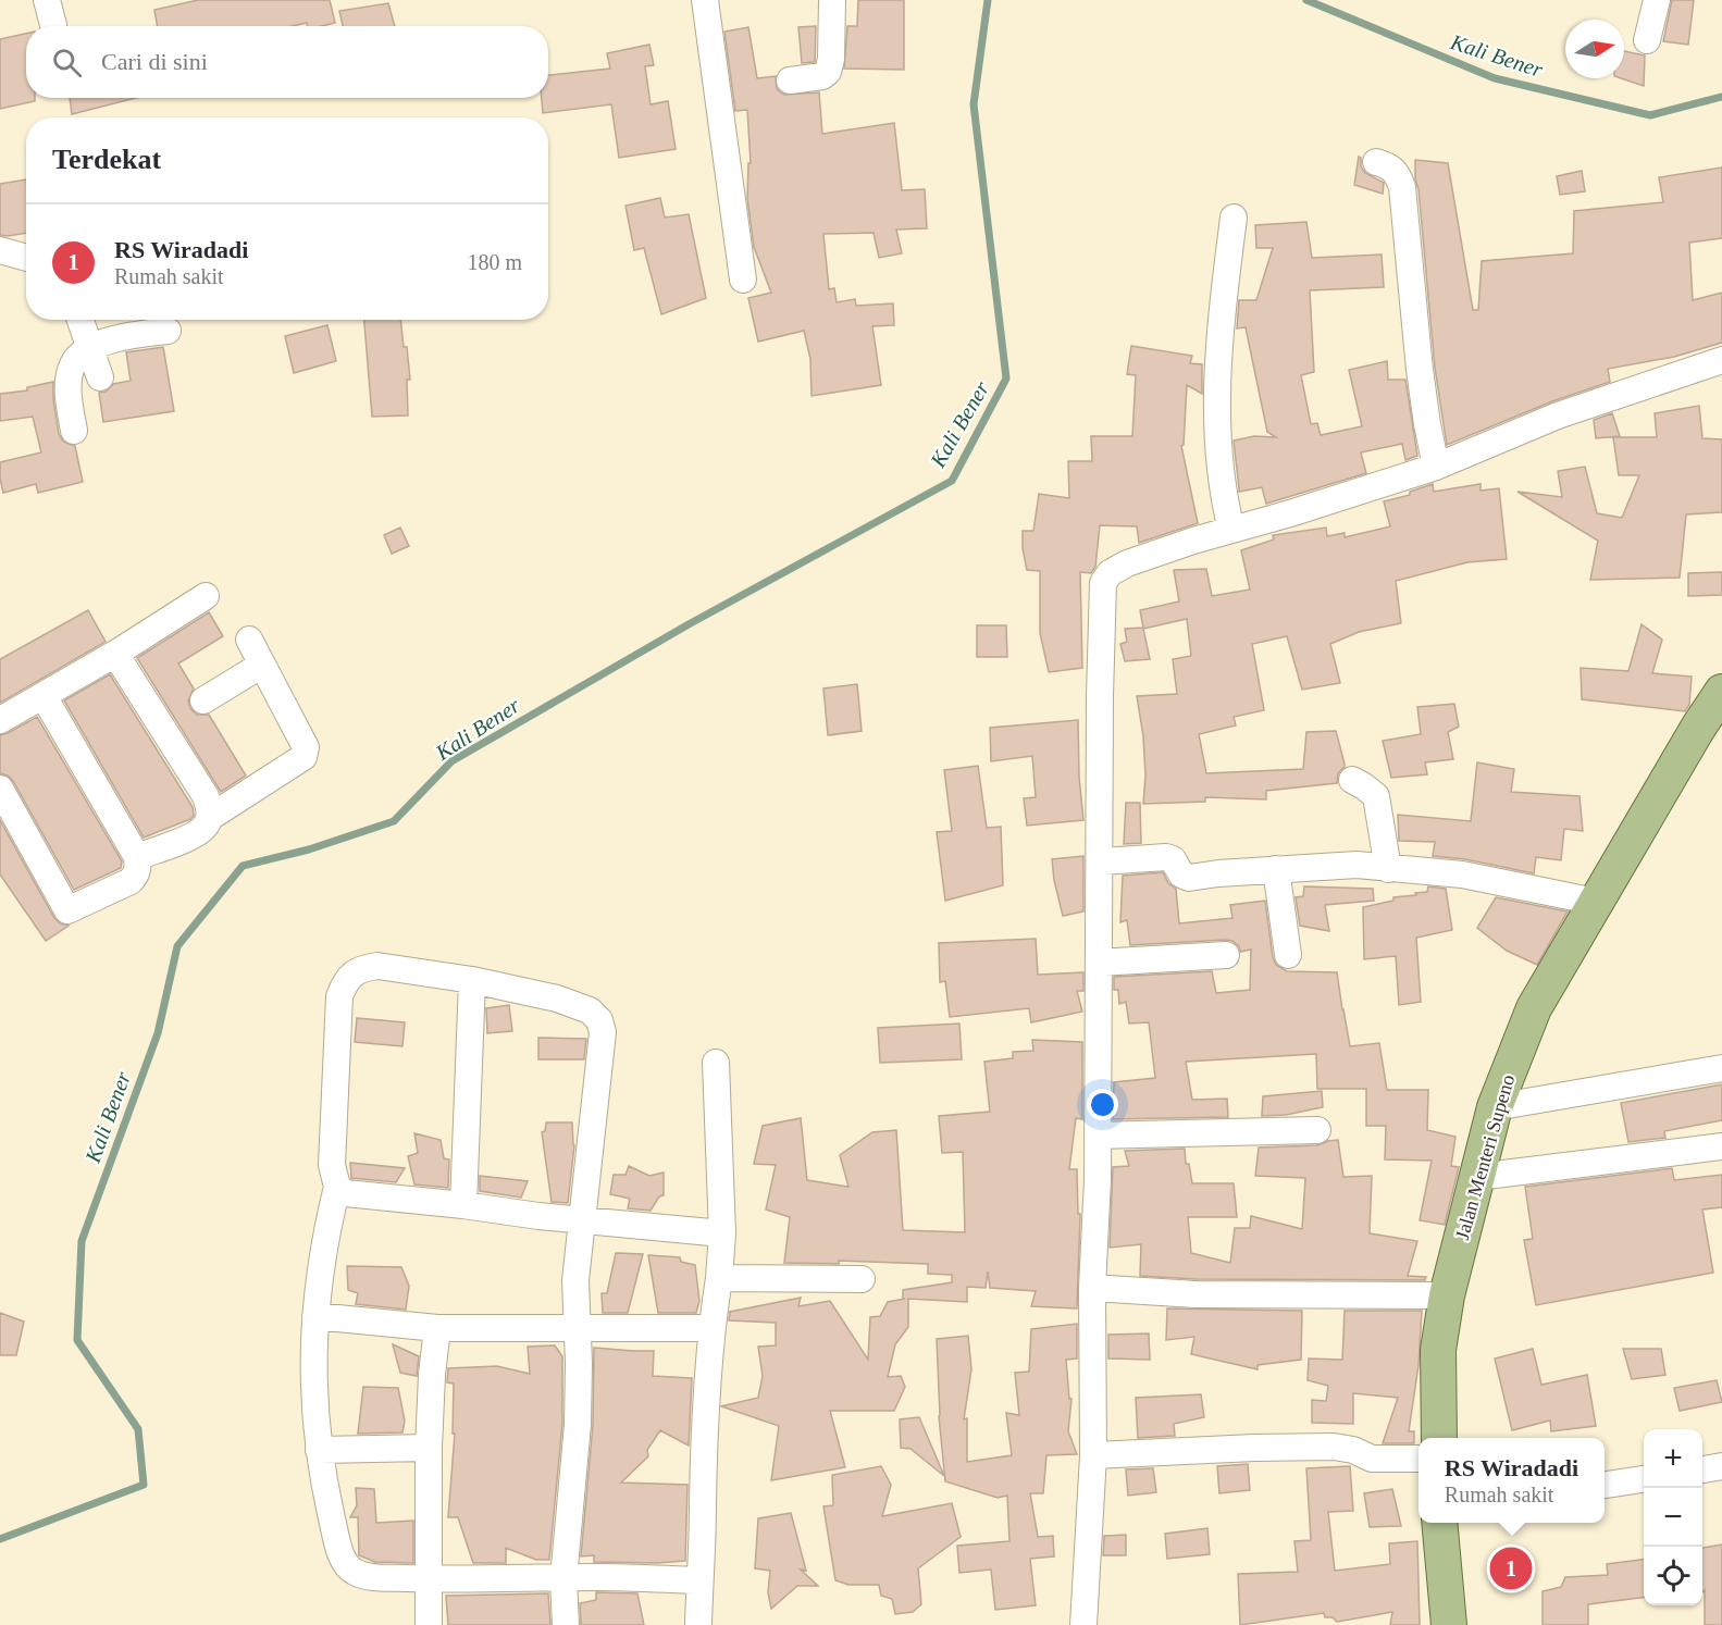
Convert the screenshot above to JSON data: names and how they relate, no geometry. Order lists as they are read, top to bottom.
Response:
{
  "streets": {
    "main road": ["Jalan Menteri Supeno"]
  },
  "water": ["Kali Bener"],
  "north": "right",
  "page": {
    "search": "Cari di sini",
    "heading": "Terdekat",
    "list": [
      {
        "mark": "1",
        "name": "RS Wiradadi",
        "note": "Rumah sakit",
        "value": "180 m"
      }
    ],
    "map_buttons": ["+", "−"],
    "popup": ["RS Wiradadi", "Rumah sakit"],
    "pins": "1"
  }
}
